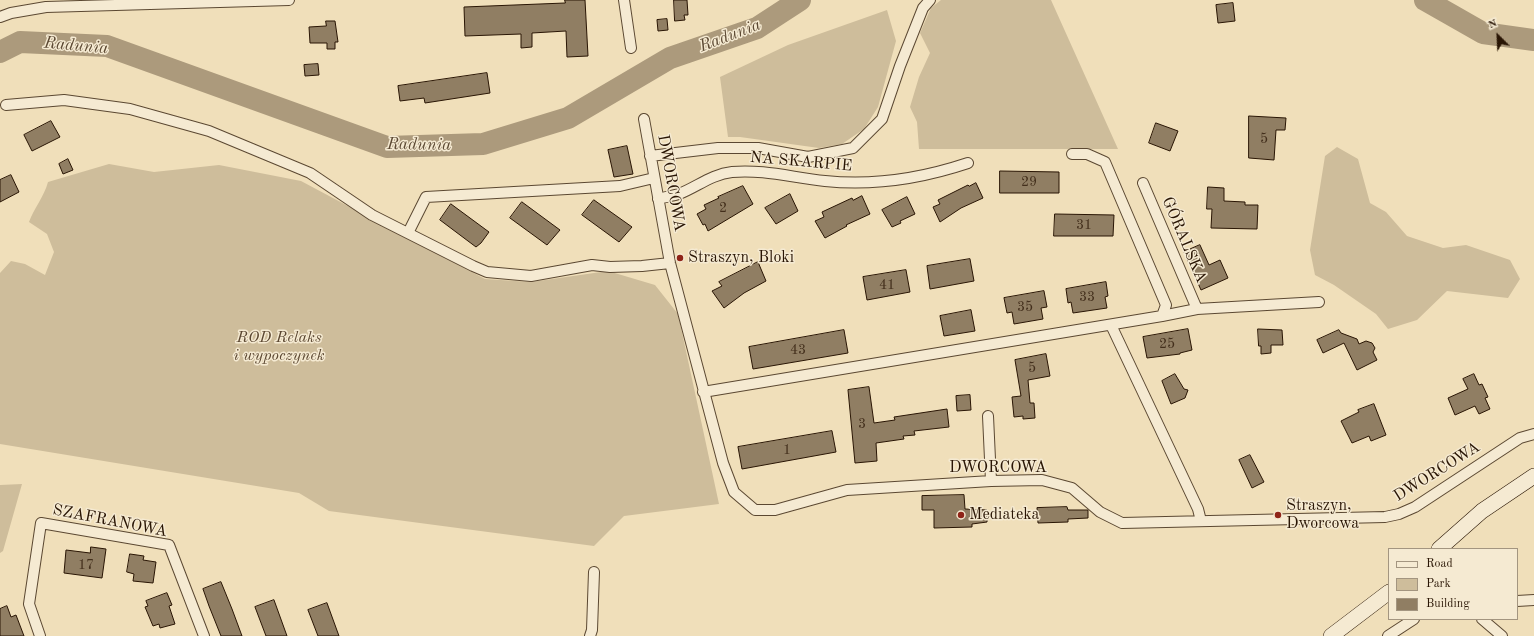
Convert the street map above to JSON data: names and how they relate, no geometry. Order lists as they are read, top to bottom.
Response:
{
  "streets": {
    "street": [
      "NA SKARPIE",
      "DWORCOWA",
      "GÓRALSKA",
      "SZAFRANOWA"
    ]
  },
  "crossings": [
    ["NA SKARPIE", "DWORCOWA"]
  ],
  "water": ["Radunia"],
  "parks": ["ROD Relaks i wypoczynek"],
  "places": ["Straszyn, Bloki", "Mediateka", "Straszyn, Dworcowa"],
  "house_numbers": [
    "5",
    "29",
    "2",
    "31",
    "41",
    "33",
    "35",
    "25",
    "43",
    "5",
    "3",
    "1",
    "17"
  ],
  "legend": ["Road", "Park", "Building"],
  "north": "top left"
}
